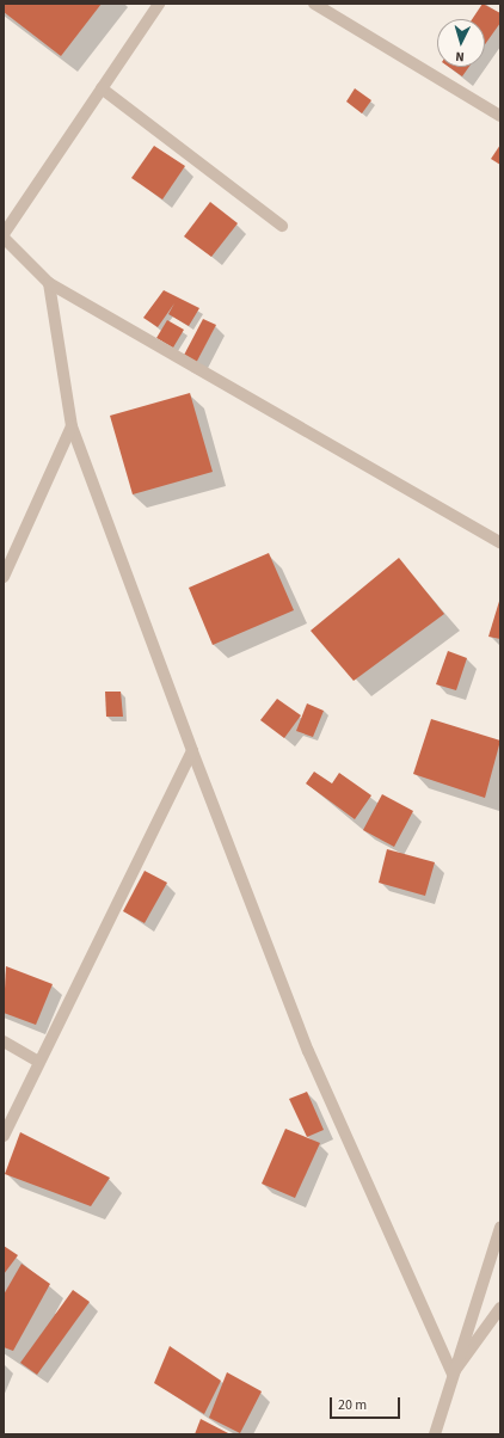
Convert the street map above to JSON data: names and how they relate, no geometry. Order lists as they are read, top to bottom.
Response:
{
  "scale_bar": "20 m",
  "north": "bottom"
}
